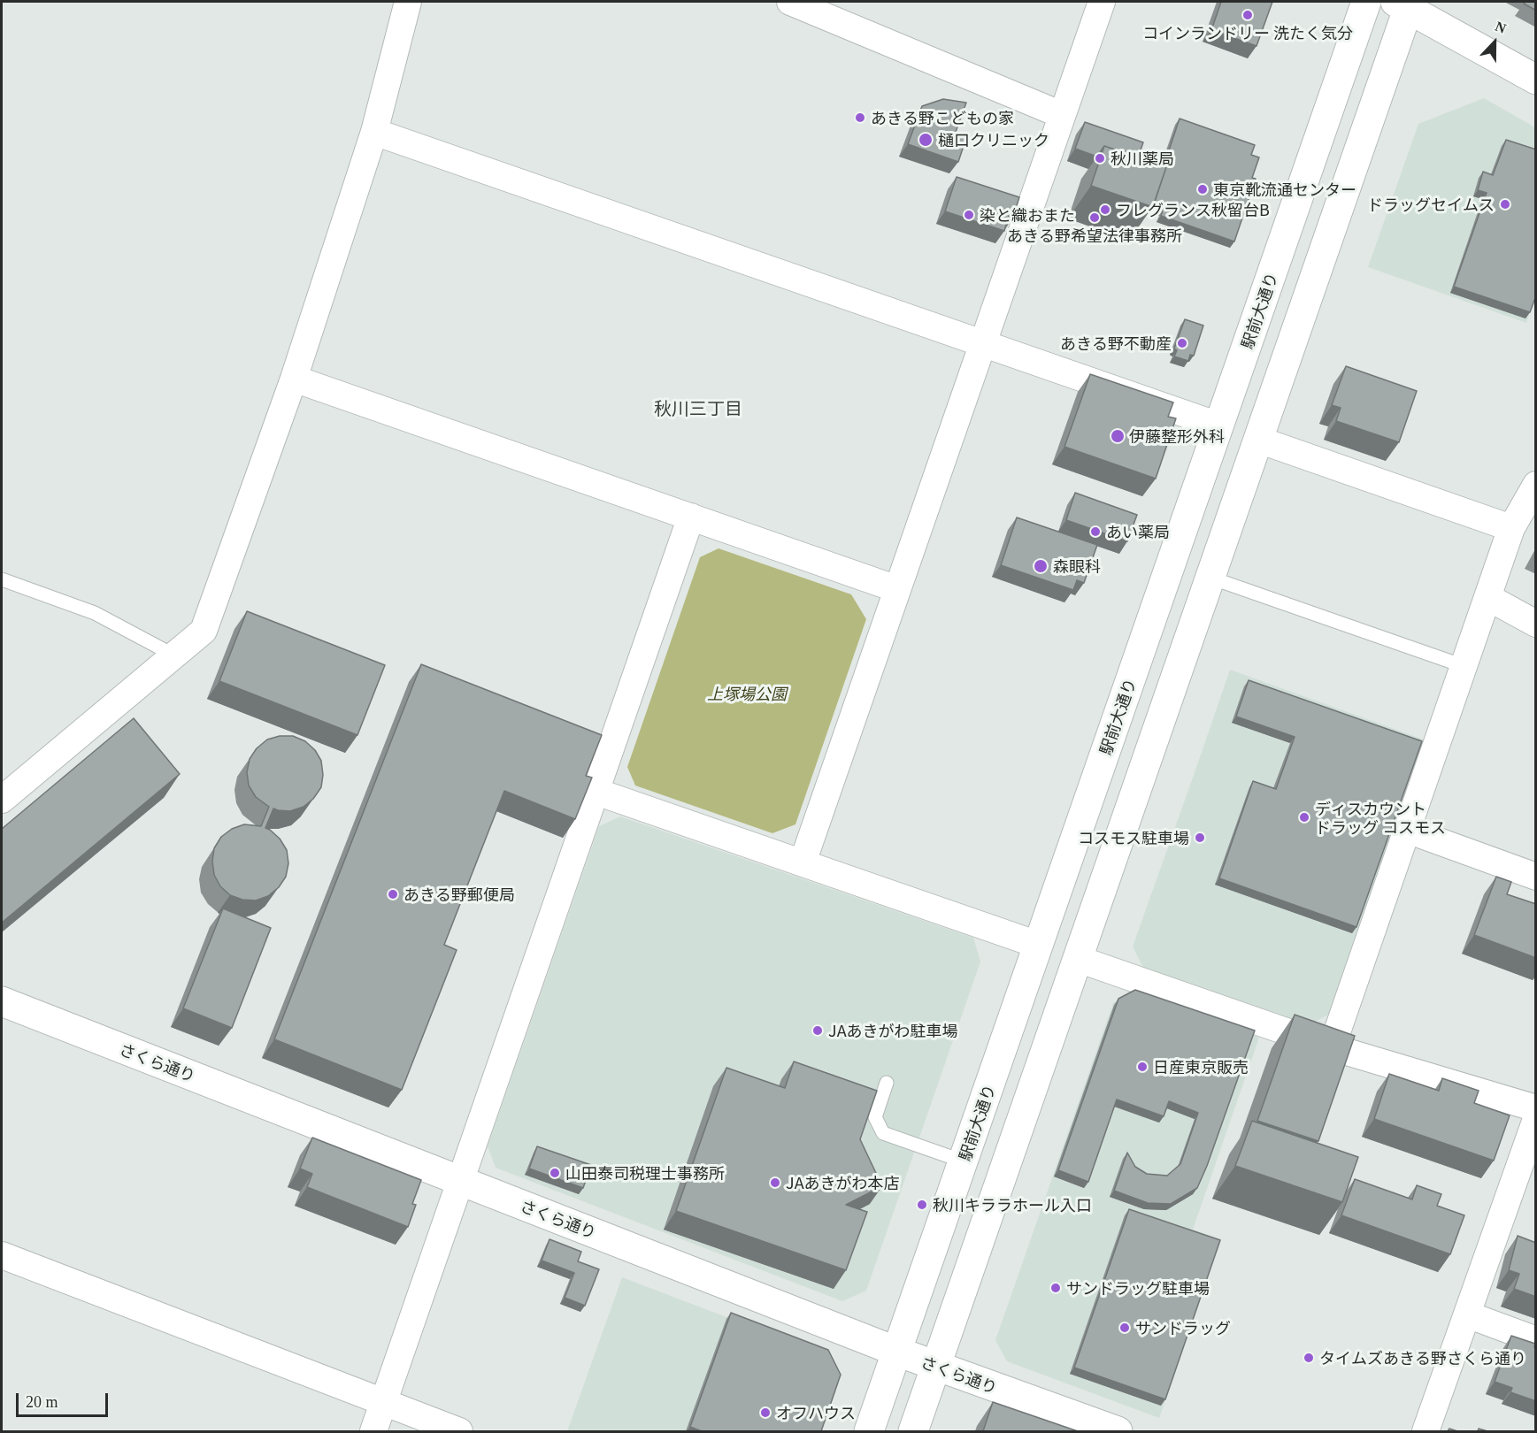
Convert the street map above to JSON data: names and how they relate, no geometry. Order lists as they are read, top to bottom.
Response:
{
  "streets": {
    "street": ["駅前大通り", "さくら通り"]
  },
  "crossings": [
    ["駅前大通り", "さくら通り"]
  ],
  "districts": ["秋川三丁目"],
  "parks": ["上塚場公園"],
  "places": [
    "コインランドリー 洗たく気分",
    "あきる野こどもの家",
    "樋口クリニック",
    "秋川薬局",
    "東京靴流通センター",
    "ドラッグセイムス",
    "フレグランス秋留台B",
    "染と織おまた",
    "あきる野希望法律事務所",
    "あきる野不動産",
    "伊藤整形外科",
    "あい薬局",
    "森眼科",
    "ディスカウント ドラッグ コスモス",
    "コスモス駐車場",
    "あきる野郵便局",
    "JAあきがわ駐車場",
    "日産東京販売",
    "山田泰司税理士事務所",
    "JAあきがわ本店",
    "秋川キララホール入口",
    "サンドラッグ駐車場",
    "サンドラッグ",
    "タイムズあきる野さくら通り",
    "オフハウス"
  ],
  "scale_bar": "20 m",
  "north": "top"
}
